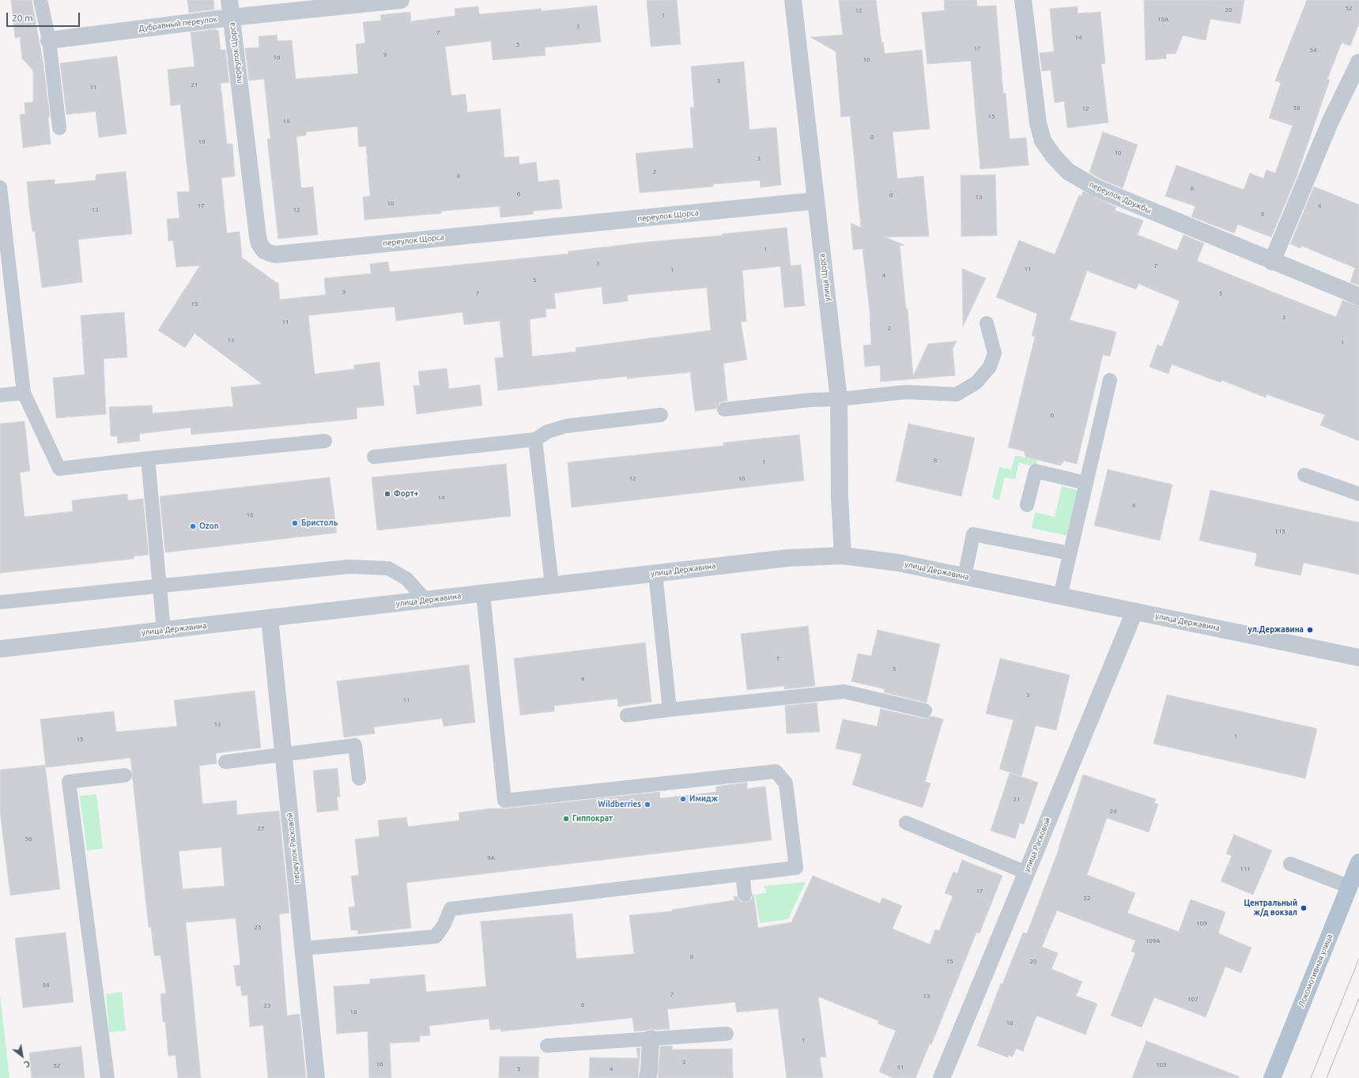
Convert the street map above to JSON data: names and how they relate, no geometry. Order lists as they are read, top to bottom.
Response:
{
  "streets": {
    "main road": ["Локомотивная улица"],
    "street": [
      "Дубравный переулок",
      "переулок Щорса",
      "переулок Дружбы",
      "улица Щорса",
      "улица Державина",
      "улица Расковой",
      "переулок Расковой"
    ]
  },
  "crossings": [
    ["Дубравный переулок", "переулок Щорса"],
    ["переулок Щорса", "улица Щорса"],
    ["улица Щорса", "улица Державина"],
    ["улица Державина", "улица Расковой"],
    ["улица Державина", "переулок Расковой"]
  ],
  "places": [
    "Форт+",
    "Бристоль",
    "Ozon",
    "ул.Державина",
    "Имидж",
    "Wildberries",
    "Гиппократ",
    "Центральный ж/д вокзал"
  ],
  "house_numbers": [
    "52",
    "20",
    "12",
    "1",
    "18А",
    "3",
    "7",
    "14",
    "5",
    "17",
    "54",
    "9",
    "16",
    "10",
    "5",
    "21",
    "11",
    "56",
    "12",
    "15",
    "14",
    "8",
    "19",
    "10",
    "3",
    "2",
    "8",
    "8",
    "6",
    "6",
    "13",
    "10",
    "17",
    "4",
    "13",
    "12",
    "6",
    "1",
    "3",
    "7",
    "11",
    "1",
    "4",
    "5",
    "9",
    "7",
    "5",
    "15",
    "3",
    "11",
    "2",
    "13",
    "1",
    "6",
    "8",
    "1",
    "12",
    "10",
    "14",
    "4",
    "16",
    "115",
    "7",
    "5",
    "9",
    "3",
    "11",
    "13",
    "1",
    "15",
    "21",
    "24",
    "27",
    "56",
    "9А",
    "111",
    "17",
    "22",
    "109",
    "25",
    "109А",
    "8",
    "15",
    "20",
    "54",
    "7",
    "13",
    "107",
    "6",
    "23",
    "18",
    "18",
    "1",
    "3",
    "16",
    "105",
    "52",
    "11",
    "5",
    "4"
  ],
  "scale_bar": "20 m",
  "north": "bottom right"
}
